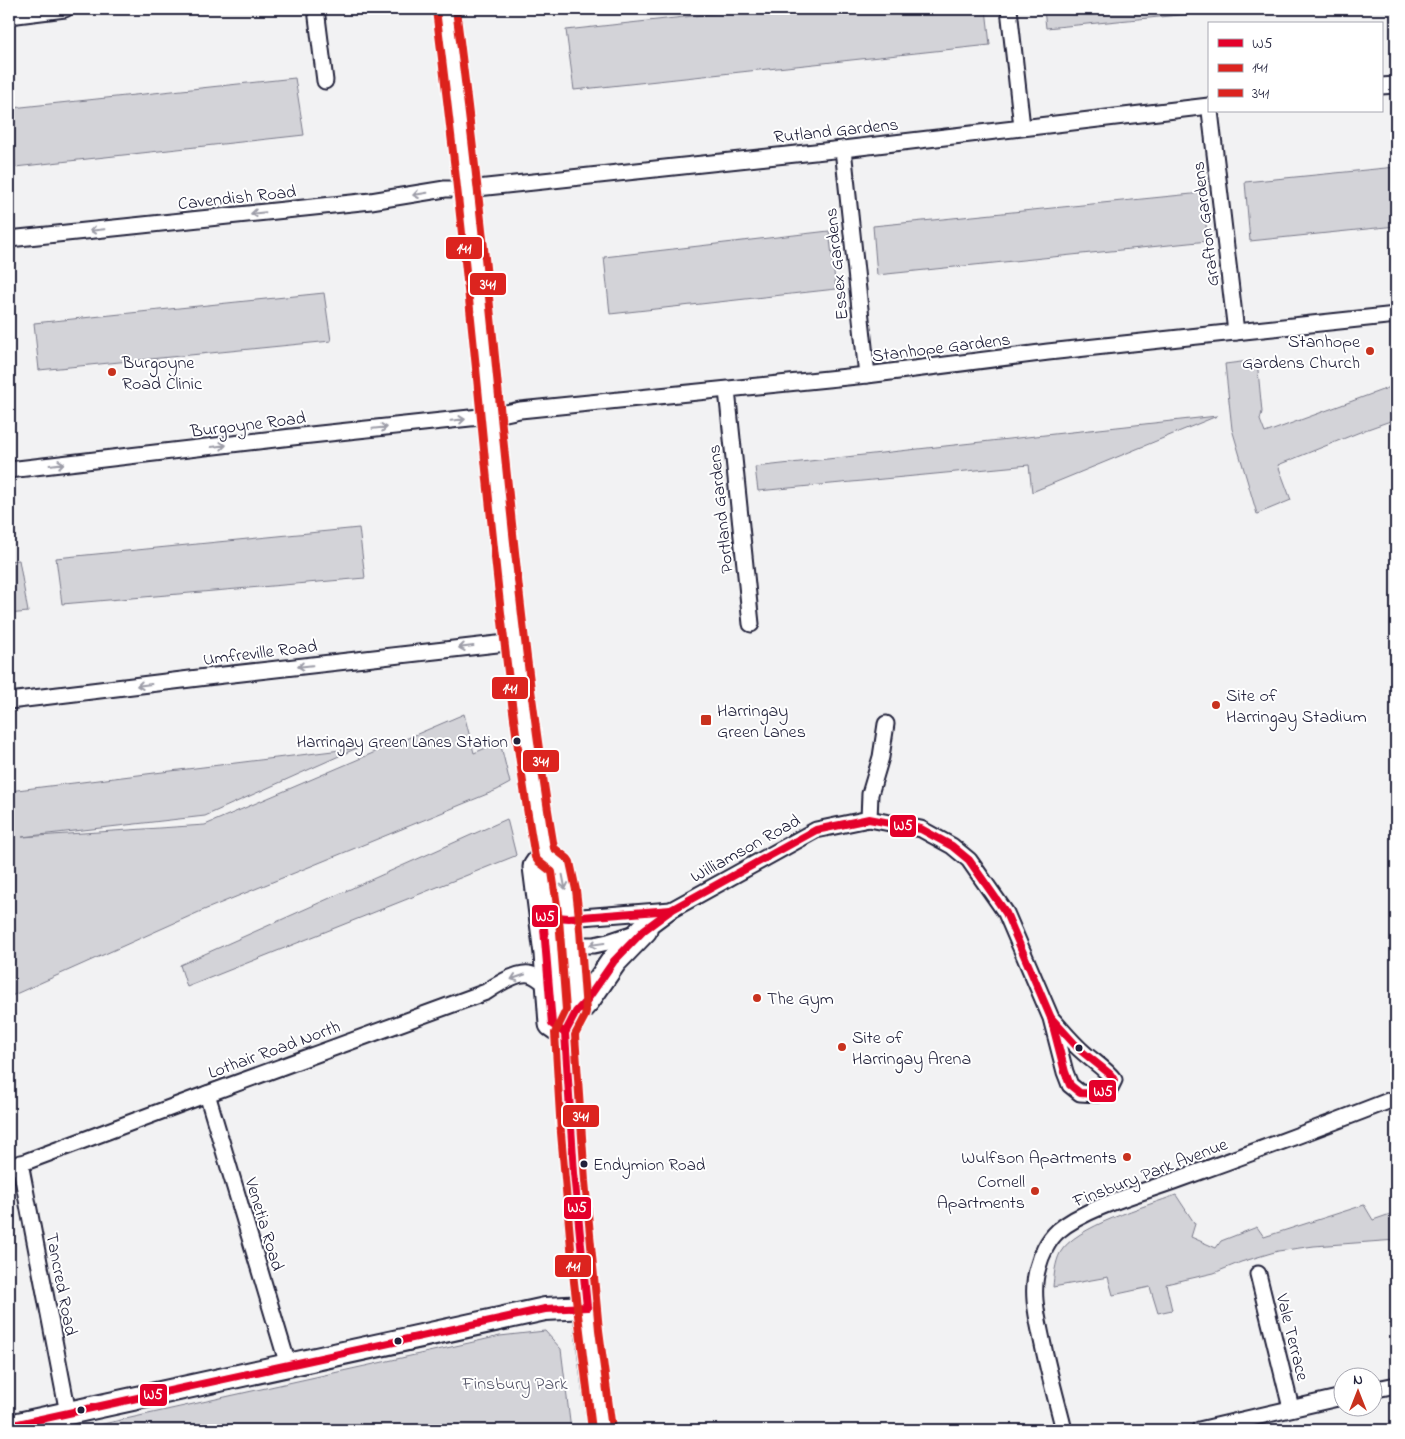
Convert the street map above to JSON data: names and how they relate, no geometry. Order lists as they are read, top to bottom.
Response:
{
  "streets": {
    "street": [
      "Rutland Gardens",
      "Cavendish Road",
      "Grafton Gardens",
      "Essex Gardens",
      "Stanhope Gardens",
      "Burgoyne Road",
      "Portland Gardens",
      "Umfreville Road",
      "Williamson Road",
      "Lothair Road North",
      "Finsbury Park Avenue",
      "Venetia Road",
      "Tancred Road",
      "Vale Terrace"
    ]
  },
  "crossings": [
    ["Rutland Gardens", "Cavendish Road"],
    ["Rutland Gardens", "Essex Gardens"],
    ["Grafton Gardens", "Stanhope Gardens"],
    ["Essex Gardens", "Stanhope Gardens"],
    ["Stanhope Gardens", "Burgoyne Road"],
    ["Stanhope Gardens", "Portland Gardens"],
    ["Lothair Road North", "Venetia Road"],
    ["Lothair Road North", "Tancred Road"]
  ],
  "one_way": [
    "Cavendish Road",
    "Burgoyne Road",
    "Umfreville Road",
    "Lothair Road North"
  ],
  "parks": ["Finsbury Park"],
  "places": {
    "other": [
      "Stanhope Gardens Church",
      "Burgoyne Road Clinic",
      "Site of Harringay Stadium",
      "Harringay Green Lanes Station",
      "The Gym",
      "Site of Harringay Arena",
      "Wulfson Apartments",
      "Endymion Road",
      "Cornell Apartments"
    ],
    "transit": ["Harringay Green Lanes"]
  },
  "lines": ["transit line 341", "transit line 141", "transit line W5"],
  "legend": ["W5", "141", "341"],
  "north": "top"
}
